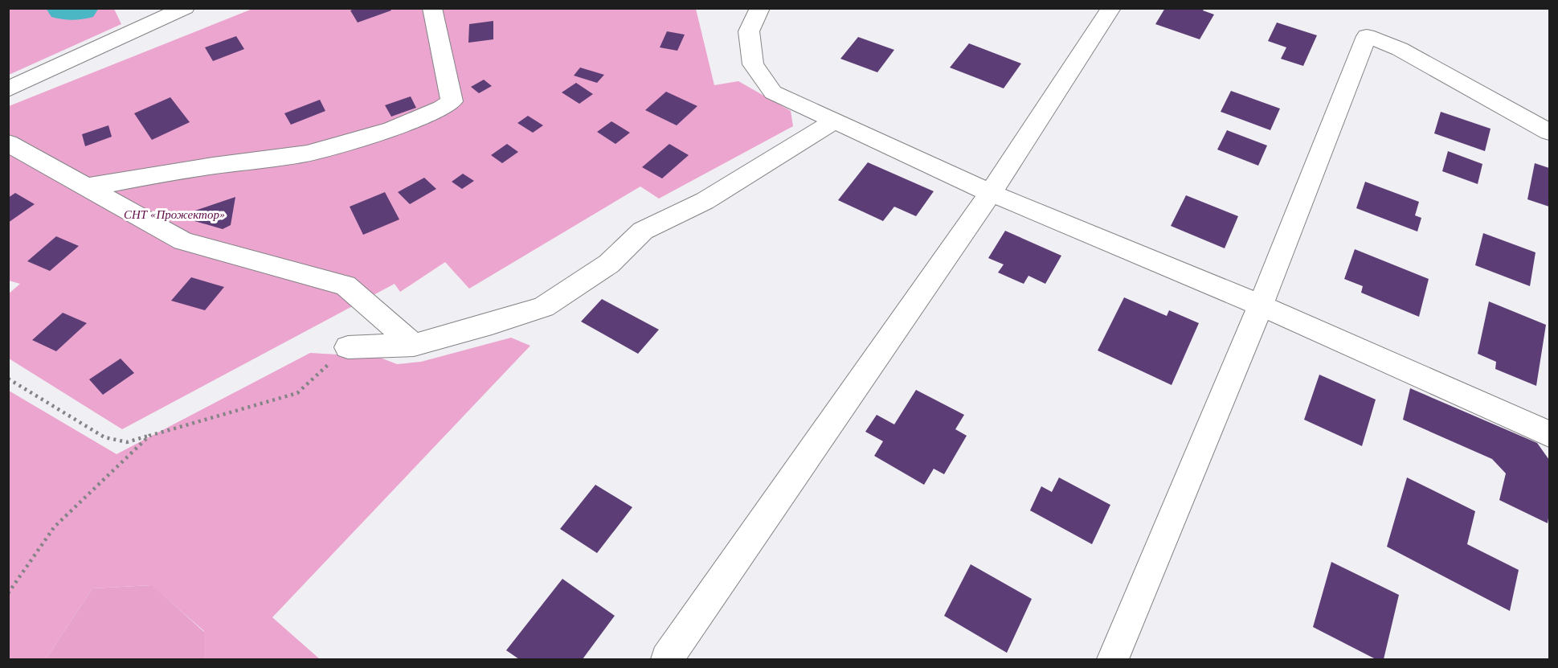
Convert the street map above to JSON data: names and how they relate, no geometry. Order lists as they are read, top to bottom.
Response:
{
  "parks": ["СНТ «Прожектор»"]
}
